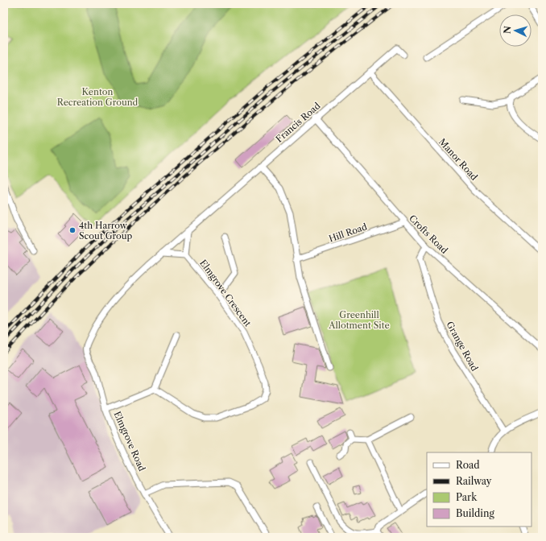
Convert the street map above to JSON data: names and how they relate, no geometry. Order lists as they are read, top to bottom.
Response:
{
  "streets": {
    "street": [
      "Francis Road",
      "Manor Road",
      "Hill Road",
      "Crofts Road",
      "Elmgrove Crescent",
      "Grange Road",
      "Elmgrove Road"
    ]
  },
  "crossings": [
    ["Francis Road", "Manor Road"],
    ["Francis Road", "Crofts Road"],
    ["Francis Road", "Elmgrove Road"],
    ["Hill Road", "Crofts Road"],
    ["Crofts Road", "Grange Road"]
  ],
  "parks": ["Kenton Recreation Ground", "Greenhill Allotment Site"],
  "places": ["4th Harrow Scout Group"],
  "legend": [
    "Road",
    "Railway",
    "Park",
    "Building"
  ],
  "north": "left"
}
